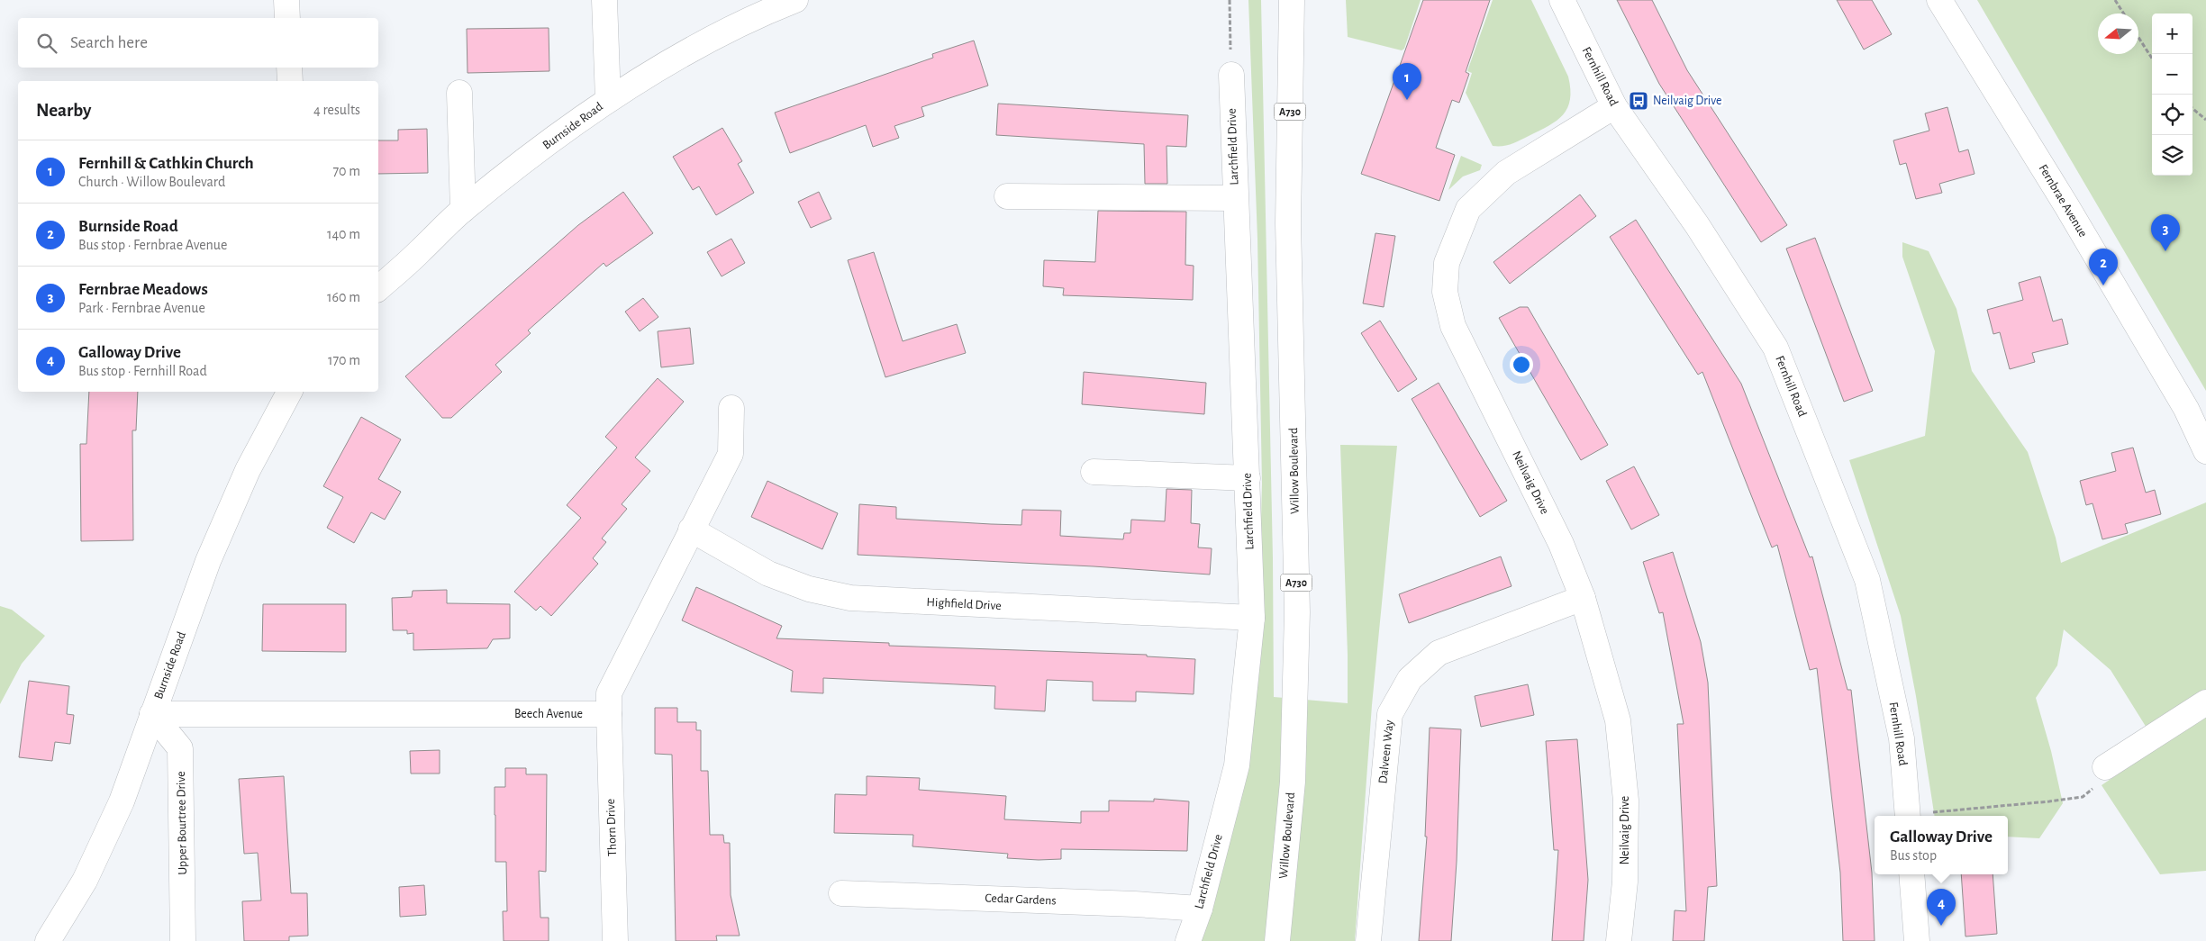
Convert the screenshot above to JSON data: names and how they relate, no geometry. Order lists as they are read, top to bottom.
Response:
{
  "streets": {
    "street": [
      "Fernhill Road",
      "A730",
      "Burnside Road",
      "Larchfield Drive",
      "Fernbrae Avenue",
      "Willow Boulevard",
      "Neilvaig Drive",
      "Highfield Drive",
      "Beech Avenue",
      "Dalveen Way",
      "Upper Bourtree Drive",
      "Thorn Drive",
      "Cedar Gardens"
    ]
  },
  "crossings": [
    ["Fernhill Road", "Neilvaig Drive"],
    ["Burnside Road", "Beech Avenue"],
    ["Burnside Road", "Upper Bourtree Drive"],
    ["Larchfield Drive", "Highfield Drive"],
    ["Larchfield Drive", "Cedar Gardens"],
    ["Neilvaig Drive", "Dalveen Way"],
    ["Beech Avenue", "Upper Bourtree Drive"],
    ["Beech Avenue", "Thorn Drive"]
  ],
  "places": {
    "bus stop": ["Neilvaig Drive"]
  },
  "north": "left",
  "page": {
    "map_buttons": ["+", "−"],
    "search": "Search here",
    "pins": [
      "1",
      "3",
      "2",
      "4"
    ],
    "heading": ["Nearby", "4 results"],
    "list": [
      {
        "mark": "1",
        "name": "Fernhill & Cathkin Church",
        "note": "Church · Willow Boulevard",
        "value": "70 m"
      },
      {
        "mark": "2",
        "name": "Burnside Road",
        "note": "Bus stop · Fernbrae Avenue",
        "value": "140 m"
      },
      {
        "mark": "3",
        "name": "Fernbrae Meadows",
        "note": "Park · Fernbrae Avenue",
        "value": "160 m"
      },
      {
        "mark": "4",
        "name": "Galloway Drive",
        "note": "Bus stop · Fernhill Road",
        "value": "170 m"
      }
    ],
    "popup": ["Galloway Drive", "Bus stop"]
  }
}
